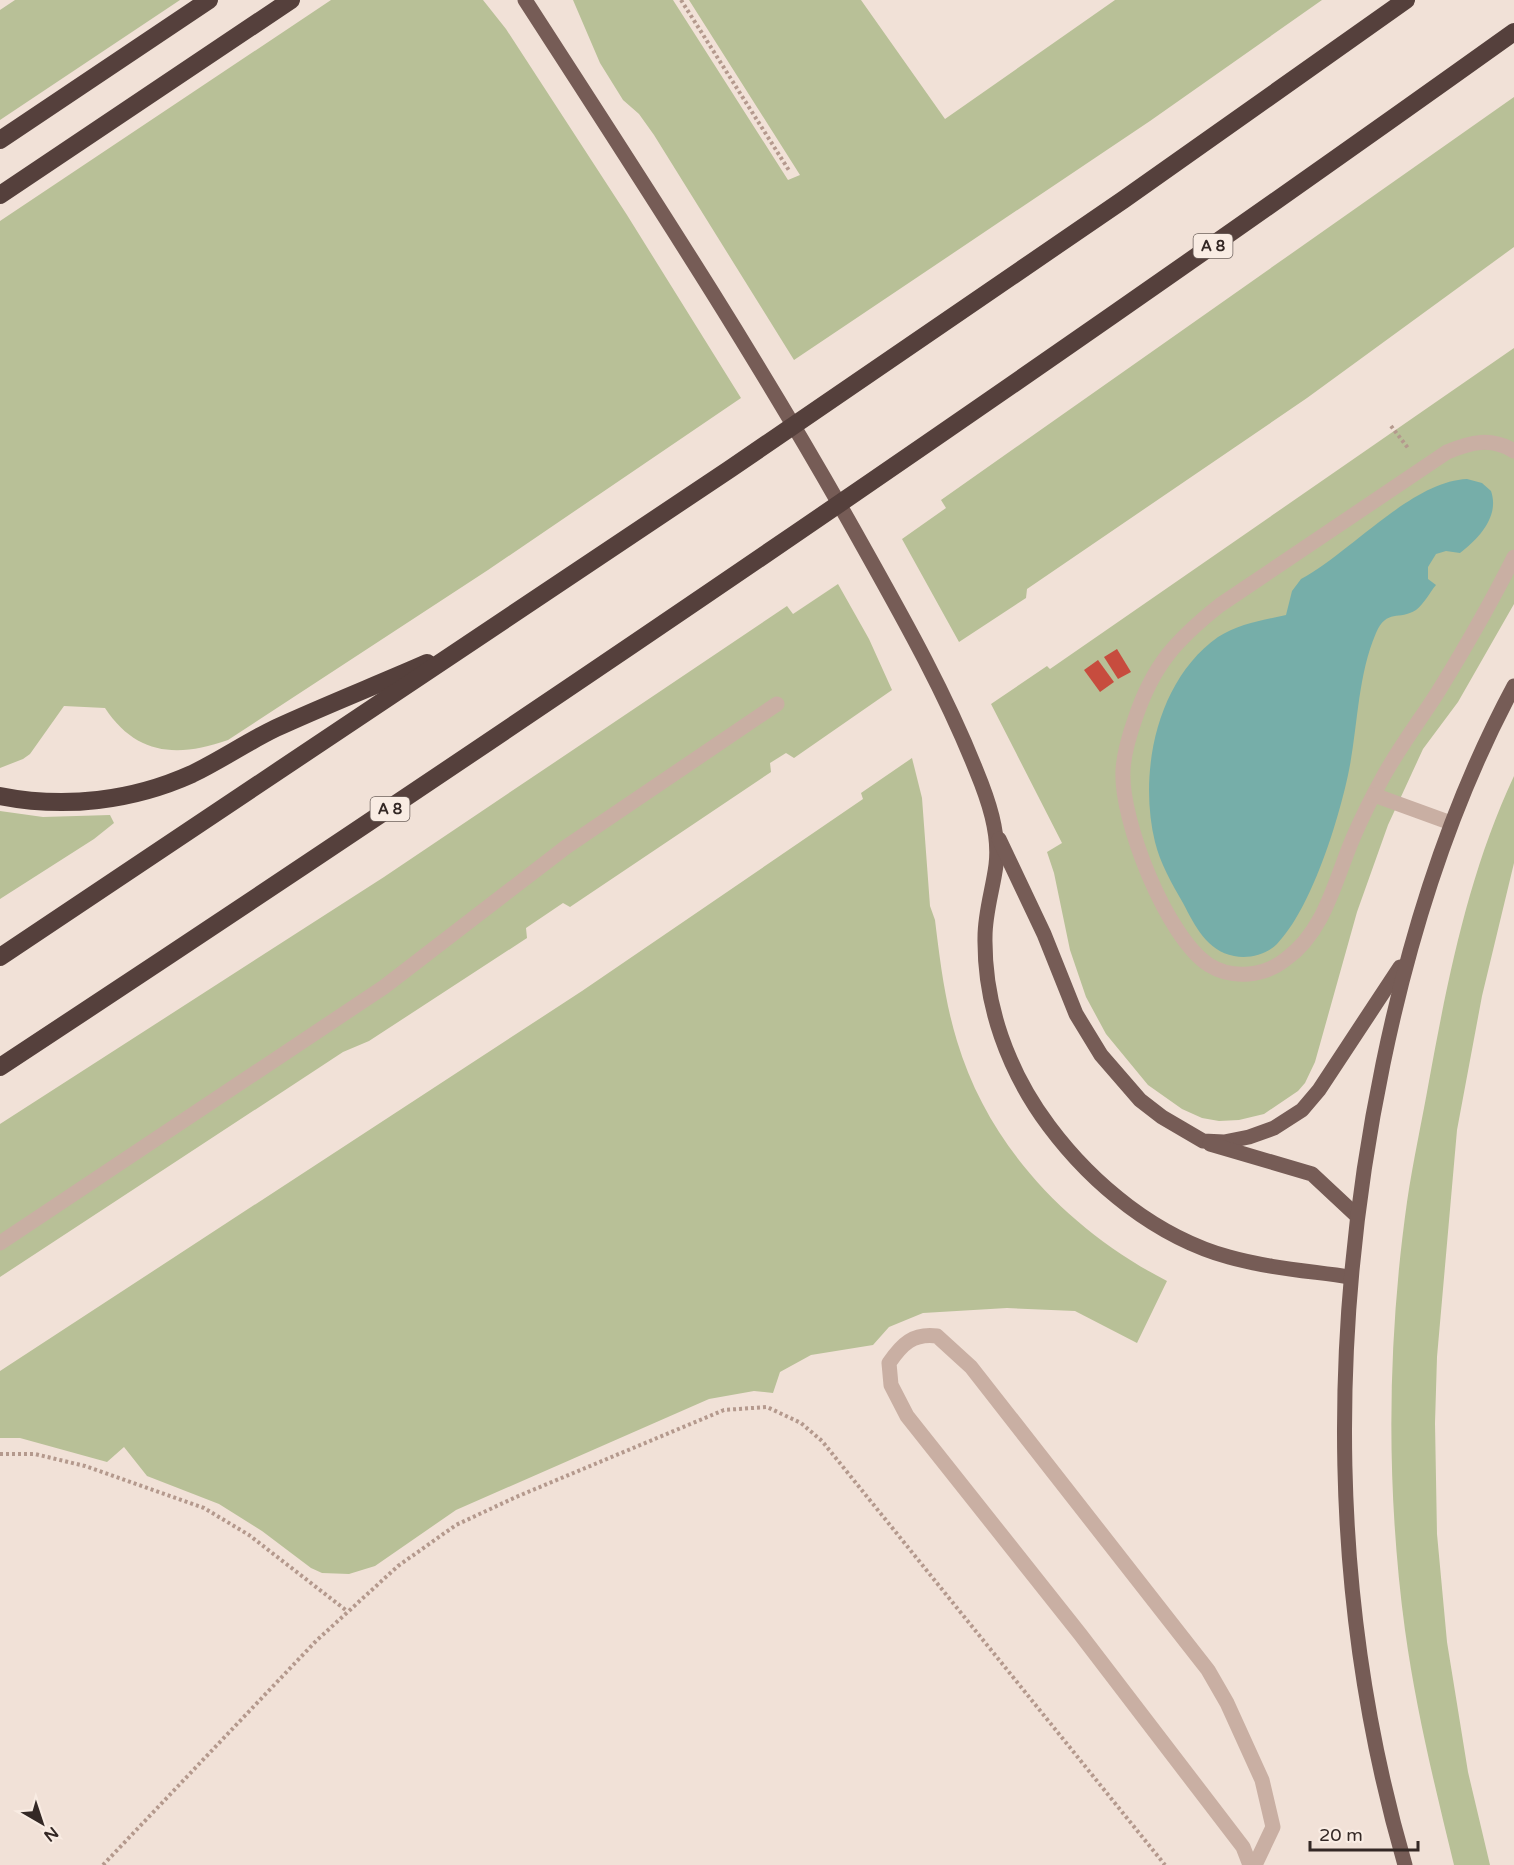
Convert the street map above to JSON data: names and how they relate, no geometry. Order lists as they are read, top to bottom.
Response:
{
  "streets": {
    "highway": ["A 8"]
  },
  "scale_bar": "20 m",
  "north": "bottom right"
}
